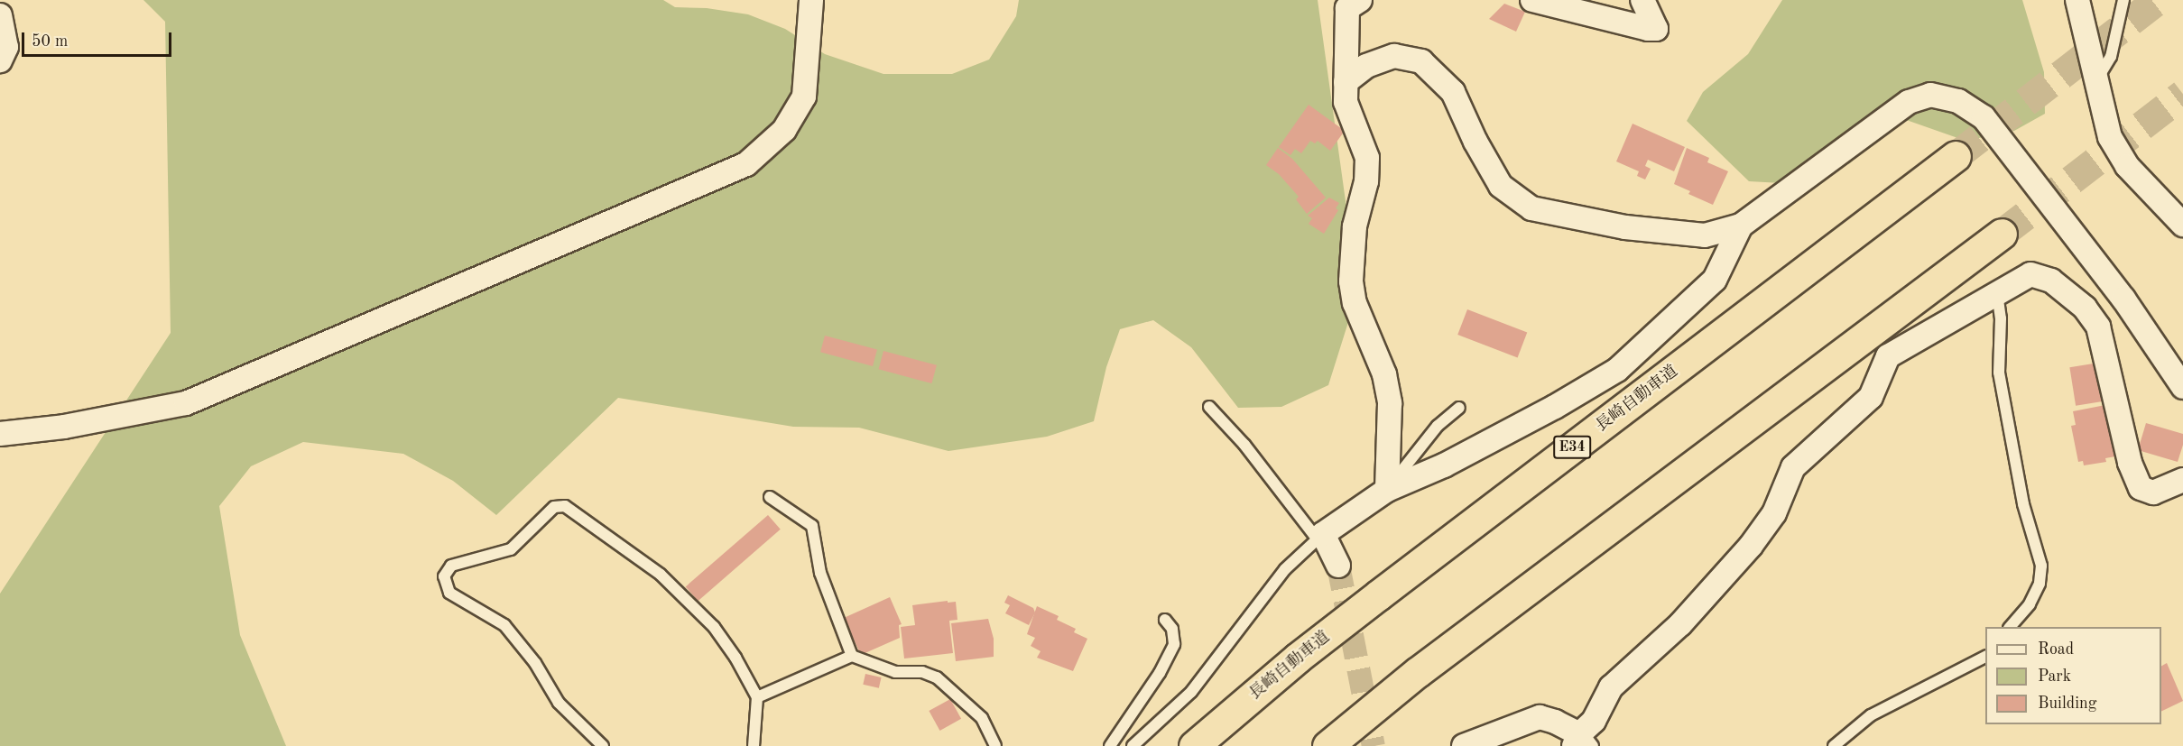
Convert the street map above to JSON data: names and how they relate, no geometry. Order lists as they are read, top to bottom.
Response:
{
  "streets": {
    "highway": ["長崎自動車道", "E34"]
  },
  "legend": ["Road", "Park", "Building"],
  "scale_bar": "50 m"
}
